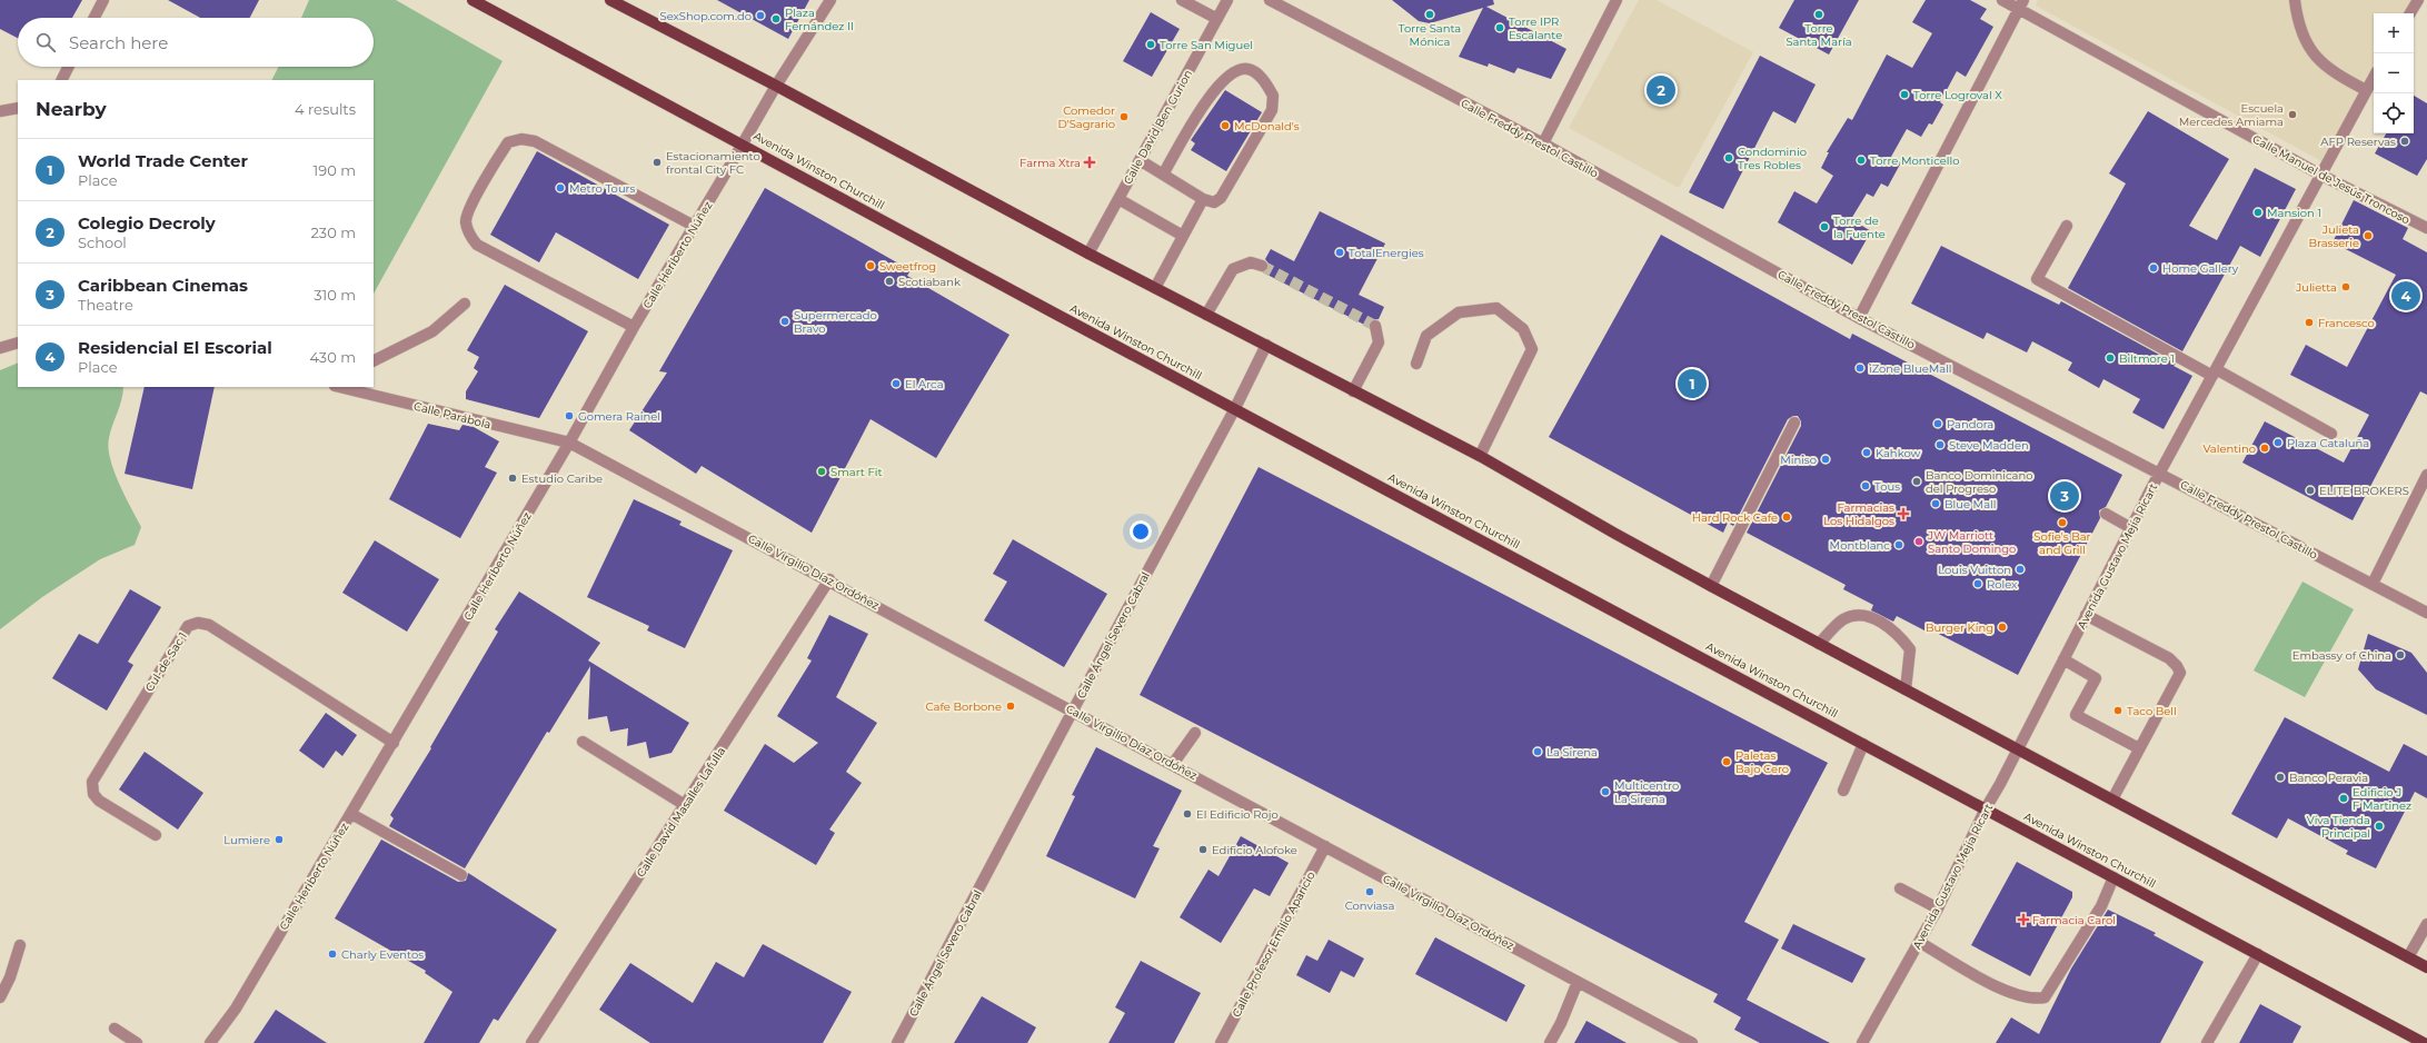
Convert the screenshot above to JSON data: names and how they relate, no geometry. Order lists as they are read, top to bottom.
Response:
{
  "streets": {
    "main road": ["Avenida Winston Churchill"],
    "street": [
      "Calle David Ben Gurion",
      "Calle Freddy Prestol Castillo",
      "Calle Manuel de Jesús Troncoso",
      "Calle Heriberto Núñez",
      "Calle Parábola",
      "Avenida Gustavo Mejía Ricart",
      "Calle Virgilio Díaz Ordóñez",
      "Calle Ángel Severo Cabral",
      "Cul-de-Sac 1",
      "Calle David Masalles Lafulla",
      "Calle Profesor Emilio Aparicio"
    ]
  },
  "crossings": [
    ["Calle Freddy Prestol Castillo", "Avenida Gustavo Mejía Ricart"],
    ["Avenida Winston Churchill", "Calle Heriberto Núñez"],
    ["Avenida Winston Churchill", "Avenida Gustavo Mejía Ricart"],
    ["Avenida Winston Churchill", "Calle Ángel Severo Cabral"],
    ["Calle Manuel de Jesús Troncoso", "Avenida Gustavo Mejía Ricart"],
    ["Calle Heriberto Núñez", "Calle Parábola"],
    ["Calle Heriberto Núñez", "Calle Virgilio Díaz Ordóñez"],
    ["Calle Heriberto Núñez", "Cul-de-Sac 1"],
    ["Calle Parábola", "Calle Virgilio Díaz Ordóñez"],
    ["Calle Virgilio Díaz Ordóñez", "Calle Ángel Severo Cabral"],
    ["Calle Virgilio Díaz Ordóñez", "Calle David Masalles Lafulla"],
    ["Calle Virgilio Díaz Ordóñez", "Calle Profesor Emilio Aparicio"]
  ],
  "places": {
    "other": [
      "Torre Santa Mónica",
      "Torre Santa María",
      "SexShop.com.do",
      "Plaza Fernández II",
      "Torre IPR Escalante",
      "Torre San Miguel",
      "Torre Logroval X",
      "Escuela Mercedes Amiama",
      "Comedor D'Sagrario",
      "McDonald's",
      "AFP Reservas",
      "Condominio Tres Robles",
      "Torre Monticello",
      "Estacionamiento frontal City FC",
      "Metro Tours",
      "Mansion 1",
      "Torre de la Fuente",
      "Julieta Brasserie",
      "TotalEnergies",
      "Sweetfrog",
      "Home Gallery",
      "Scotiabank",
      "Julietta",
      "Supermercado Bravo",
      "Francesco",
      "Biltmore 1",
      "iZone BlueMall",
      "El Arca",
      "Gomera Rainel",
      "Pandora",
      "Plaza Cataluña",
      "Steve Madden",
      "Valentino",
      "Kahkow",
      "Miniso",
      "Smart Fit",
      "Estudio Caribe",
      "Banco Dominicano del Progreso",
      "Tous",
      "ELITE BROKERS",
      "Blue Mall",
      "Hard Rock Cafe",
      "Sofie's Bar and Grill",
      "JW Marriott Santo Domingo",
      "Montblanc",
      "Louis Vuitton",
      "Rolex",
      "Burger King",
      "Embassy of China",
      "Cafe Borbone",
      "Taco Bell",
      "La Sirena",
      "Paletas Bajo Cero",
      "Banco Peravia",
      "Multicentro La Sirena",
      "Edificio J F Martinez",
      "El Edificio Rojo",
      "Viva Tienda Principal",
      "Lumiere",
      "Edificio Alofoke",
      "Conviasa",
      "Charly Eventos"
    ],
    "health": ["Farma Xtra", "Farmacias Los Hidalgos", "Farmacia Carol"]
  },
  "page": {
    "map_buttons": ["+", "−"],
    "search": "Search here",
    "pins": [
      "2",
      "4",
      "1",
      "3"
    ],
    "heading": ["Nearby", "4 results"],
    "list": [
      {
        "mark": "1",
        "name": "World Trade Center",
        "note": "Place",
        "value": "190 m"
      },
      {
        "mark": "2",
        "name": "Colegio Decroly",
        "note": "School",
        "value": "230 m"
      },
      {
        "mark": "3",
        "name": "Caribbean Cinemas",
        "note": "Theatre",
        "value": "310 m"
      },
      {
        "mark": "4",
        "name": "Residencial El Escorial",
        "note": "Place",
        "value": "430 m"
      }
    ]
  }
}
